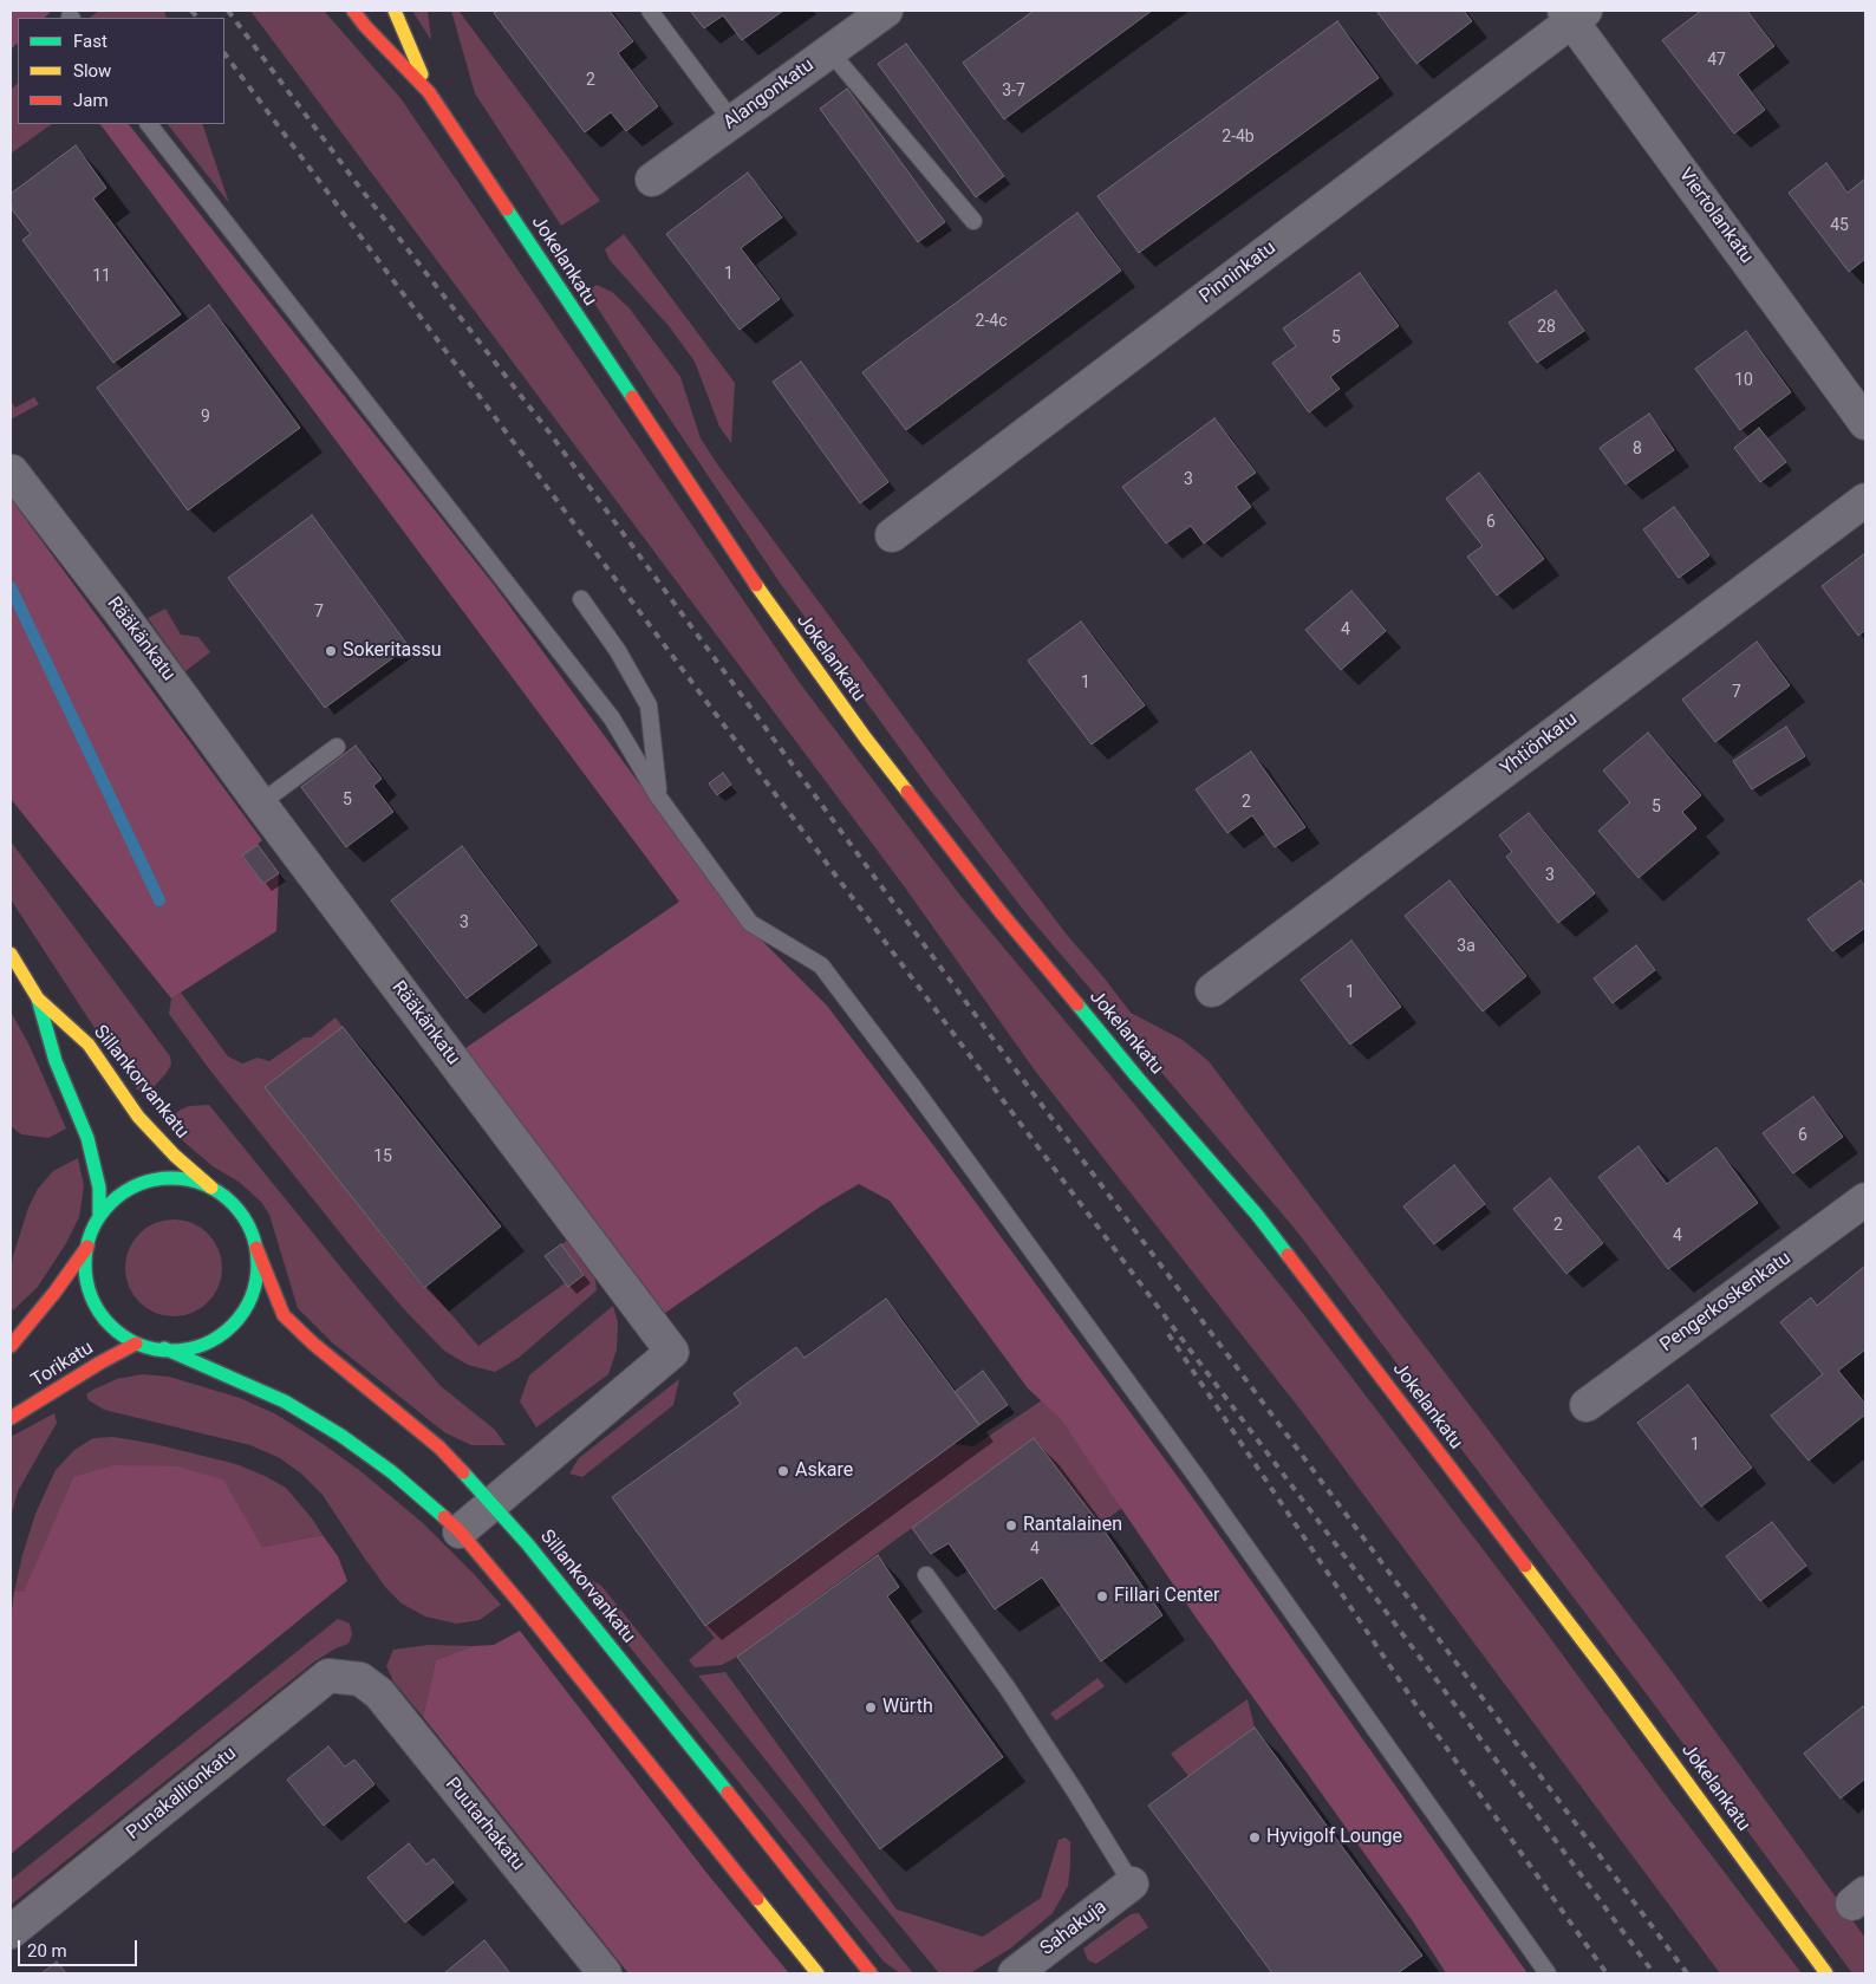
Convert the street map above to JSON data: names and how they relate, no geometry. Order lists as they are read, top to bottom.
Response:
{
  "streets": {
    "main road": ["Jokelankatu", "Sillankorvankatu", "Torikatu"],
    "street": [
      "Alangonkatu",
      "Viertolankatu",
      "Pinninkatu",
      "Rääkänkatu",
      "Yhtiönkatu",
      "Pengerkoskenkatu",
      "Punakallionkatu",
      "Puutarhakatu",
      "Sahakuja"
    ]
  },
  "crossings": [
    ["Viertolankatu", "Pinninkatu"],
    ["Rääkänkatu", "Sillankorvankatu"],
    ["Sillankorvankatu", "Torikatu"],
    ["Punakallionkatu", "Puutarhakatu"]
  ],
  "places": [
    "Sokeritassu",
    "Askare",
    "Rantalainen",
    "Fillari Center",
    "Würth",
    "Hyvigolf Lounge"
  ],
  "house_numbers": [
    "47",
    "2",
    "3-7",
    "2-4b",
    "45",
    "1",
    "11",
    "2-4c",
    "28",
    "5",
    "10",
    "9",
    "8",
    "3",
    "6",
    "7",
    "4",
    "1",
    "7",
    "5",
    "2",
    "5",
    "3",
    "3",
    "3a",
    "1",
    "6",
    "15",
    "2",
    "4",
    "1",
    "4"
  ],
  "legend": ["Fast", "Slow", "Jam"],
  "scale_bar": "20 m"
}
